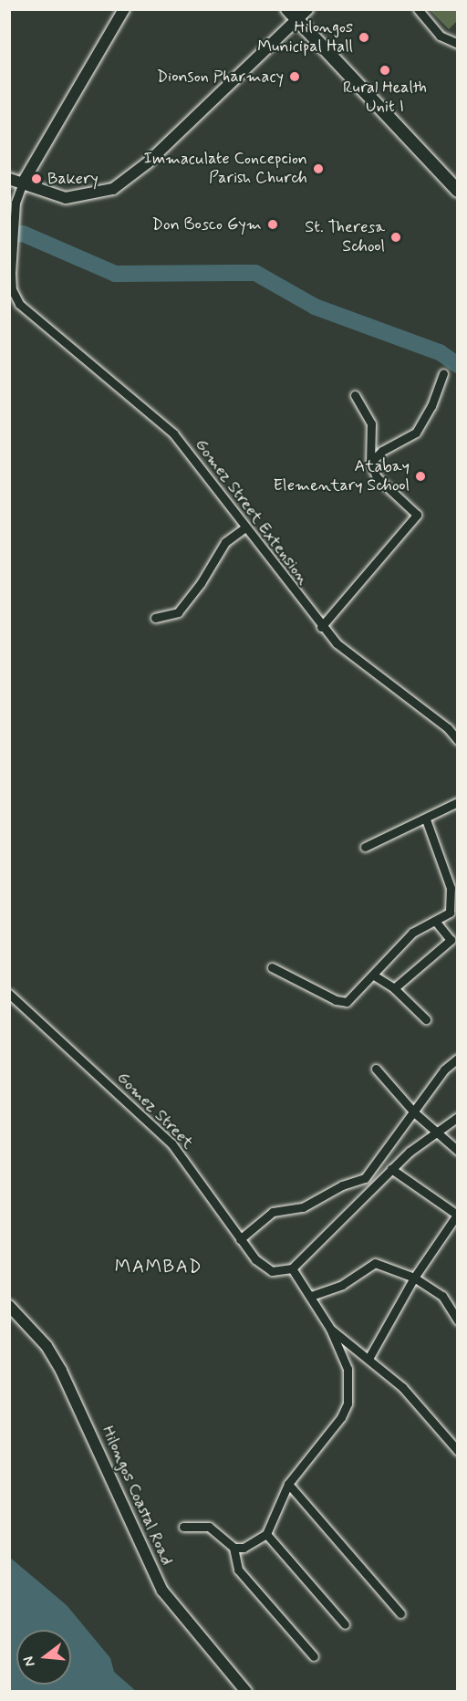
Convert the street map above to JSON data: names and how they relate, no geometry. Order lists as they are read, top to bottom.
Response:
{
  "streets": {
    "street": ["Gomez Street Extension", "Gomez Street", "Hilongos Coastal Road"]
  },
  "districts": ["MAMBAD"],
  "places": [
    "Hilongos Municipal Hall",
    "Rural Health Unit I",
    "Dionson Pharmacy",
    "Immaculate Concepcion Parish Church",
    "Bakery",
    "Don Bosco Gym",
    "St. Theresa School",
    "Atabay Elementary School"
  ],
  "north": "left"
}
